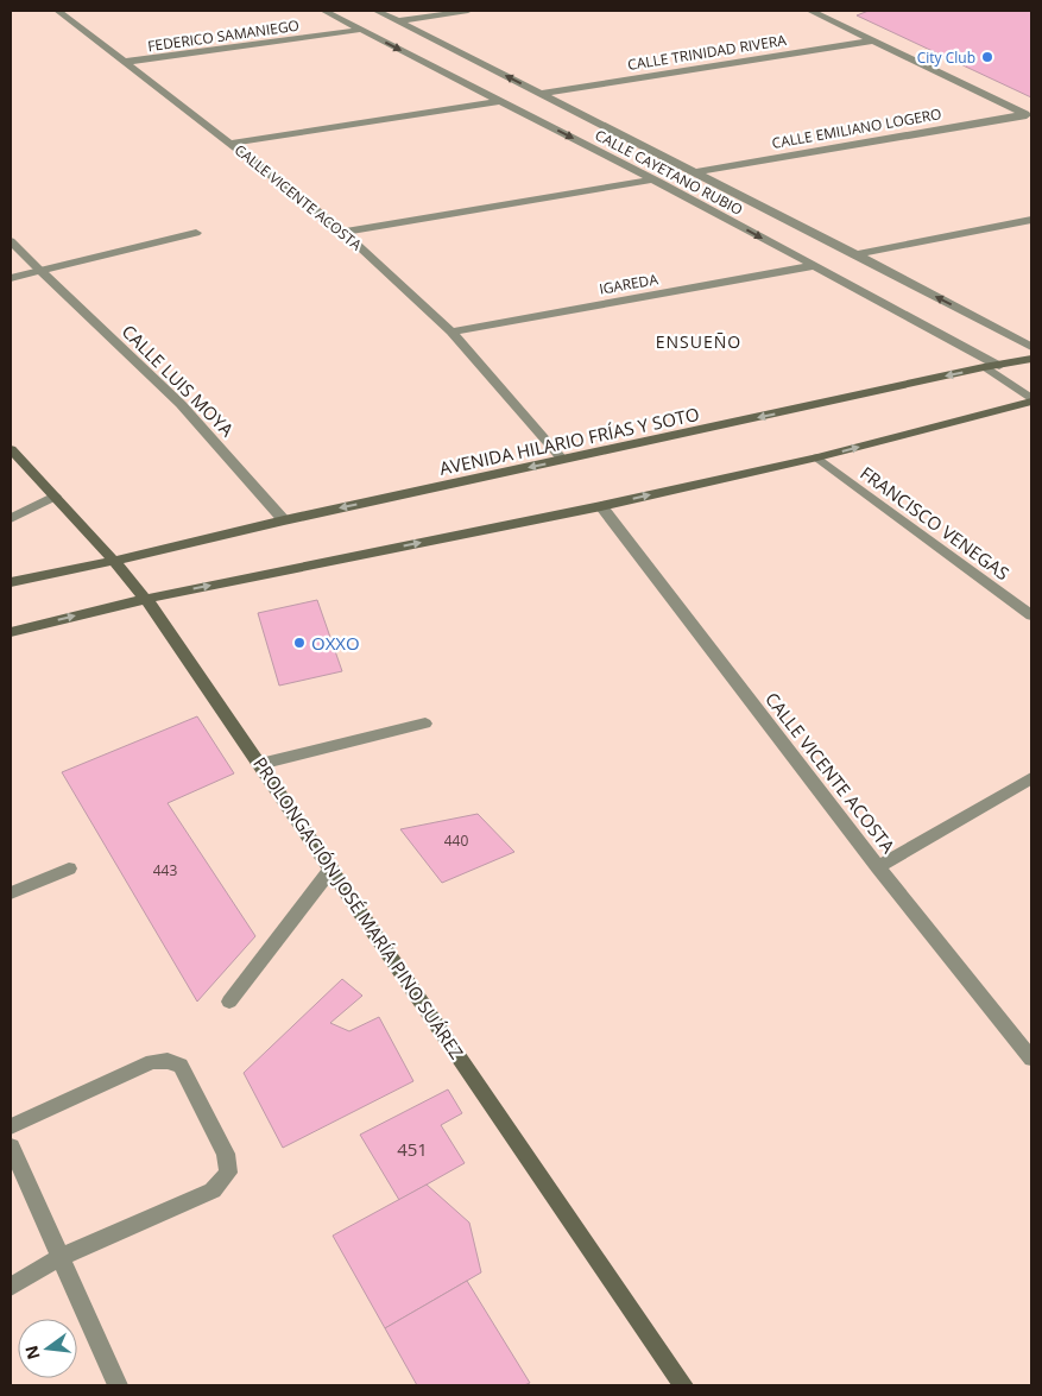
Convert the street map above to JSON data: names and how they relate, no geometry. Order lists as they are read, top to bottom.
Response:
{
  "streets": {
    "street": [
      "FEDERICO SAMANIEGO",
      "CALLE TRINIDAD RIVERA",
      "CALLE EMILIANO LOGERO",
      "CALLE CAYETANO RUBIO",
      "CALLE VICENTE ACOSTA",
      "IGAREDA",
      "CALLE LUIS MOYA",
      "AVENIDA HILARIO FRÍAS Y SOTO",
      "FRANCISCO VENEGAS",
      "PROLONGACIÓN JOSÉ MARÍA PINO SUÁREZ"
    ]
  },
  "crossings": [
    ["FEDERICO SAMANIEGO", "CALLE CAYETANO RUBIO"],
    ["FEDERICO SAMANIEGO", "CALLE VICENTE ACOSTA"],
    ["CALLE TRINIDAD RIVERA", "CALLE CAYETANO RUBIO"],
    ["CALLE EMILIANO LOGERO", "CALLE CAYETANO RUBIO"],
    ["CALLE CAYETANO RUBIO", "IGAREDA"],
    ["CALLE CAYETANO RUBIO", "AVENIDA HILARIO FRÍAS Y SOTO"],
    ["CALLE VICENTE ACOSTA", "IGAREDA"],
    ["CALLE VICENTE ACOSTA", "AVENIDA HILARIO FRÍAS Y SOTO"],
    ["CALLE LUIS MOYA", "AVENIDA HILARIO FRÍAS Y SOTO"],
    ["AVENIDA HILARIO FRÍAS Y SOTO", "PROLONGACIÓN JOSÉ MARÍA PINO SUÁREZ"]
  ],
  "districts": ["ENSUEÑO"],
  "places": ["City Club", "OXXO"],
  "house_numbers": ["440", "443", "451"],
  "north": "left"
}
